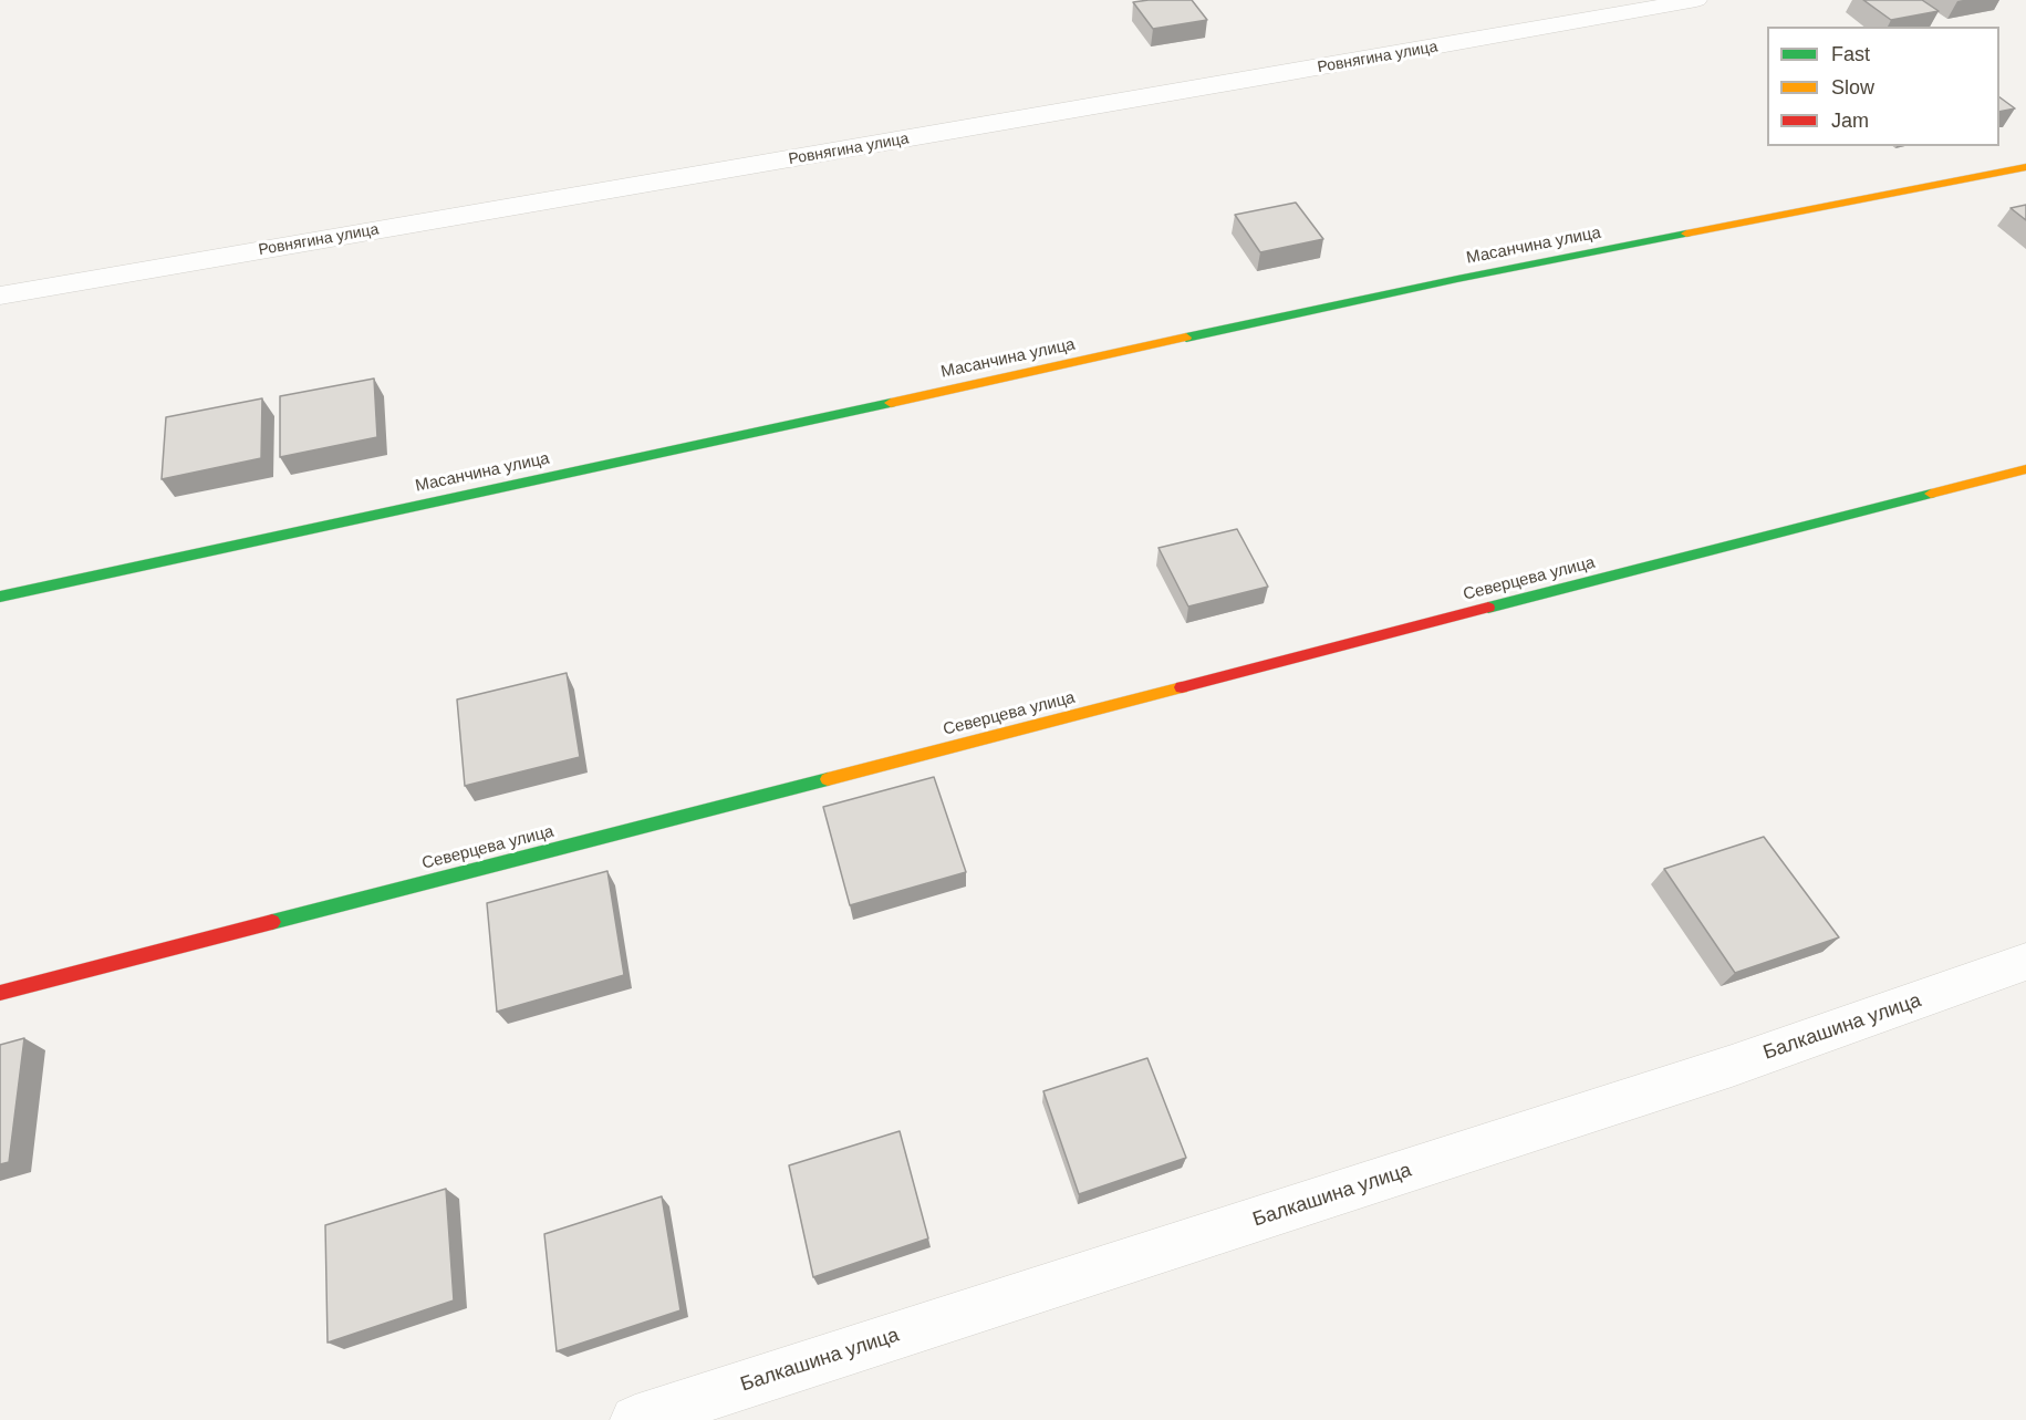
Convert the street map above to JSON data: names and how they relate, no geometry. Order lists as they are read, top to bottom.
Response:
{
  "streets": {
    "street": [
      "Ровнягина улица",
      "Масанчина улица",
      "Северцева улица",
      "Балкашина улица"
    ]
  },
  "legend": ["Fast", "Slow", "Jam"]
}
